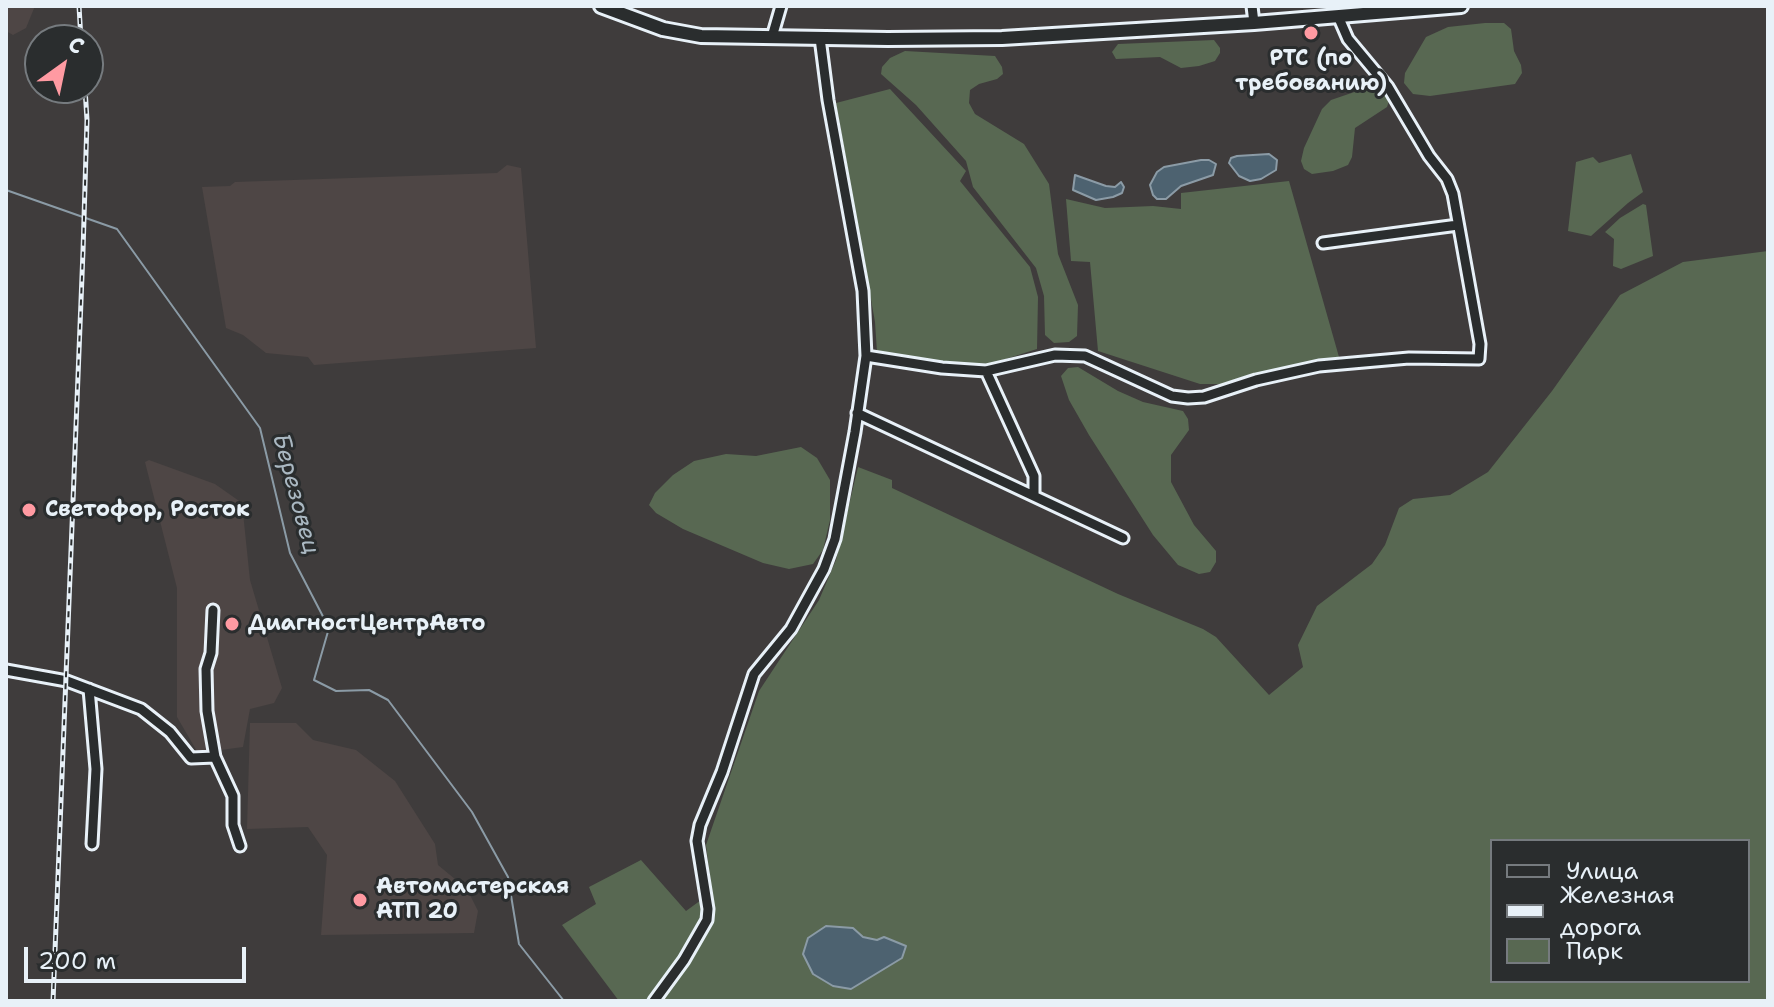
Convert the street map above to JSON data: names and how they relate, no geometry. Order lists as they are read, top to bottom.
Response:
{
  "water": ["Березовец"],
  "places": [
    "РТС (по требованию)",
    "Светофор, Росток",
    "ДиагностЦентрАвто",
    "Автомастерская АТП 20"
  ],
  "legend": ["Улица", "Железная дорога", "Парк"],
  "scale_bar": "200 m",
  "north": "top right"
}
